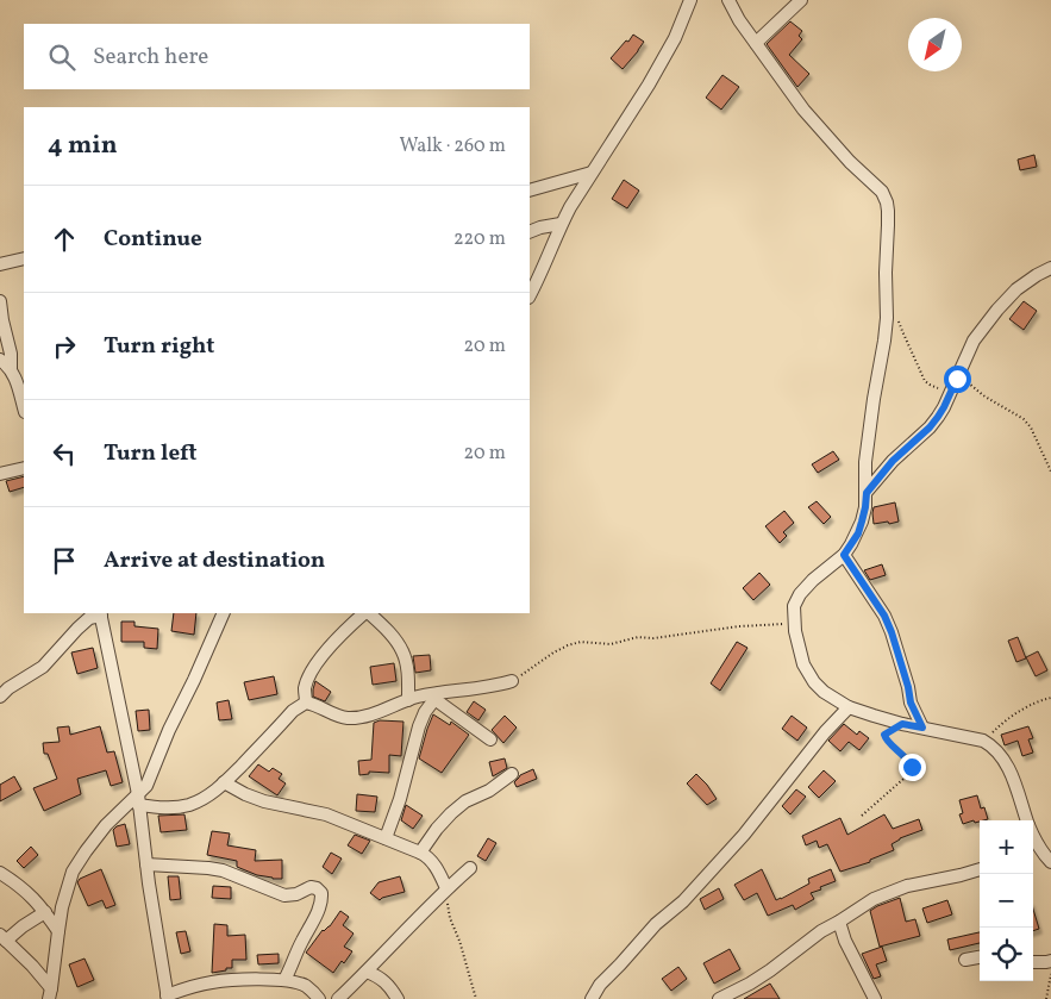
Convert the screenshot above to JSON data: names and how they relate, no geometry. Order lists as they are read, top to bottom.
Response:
{
  "north": "bottom left",
  "page": {
    "search": "Search here",
    "heading": ["4 min", "Walk · 260 m"],
    "list": [
      ["Continue", "220 m"],
      ["Turn right", "20 m"],
      ["Turn left", "20 m"],
      "Arrive at destination"
    ],
    "map_buttons": ["+", "−"]
  }
}
